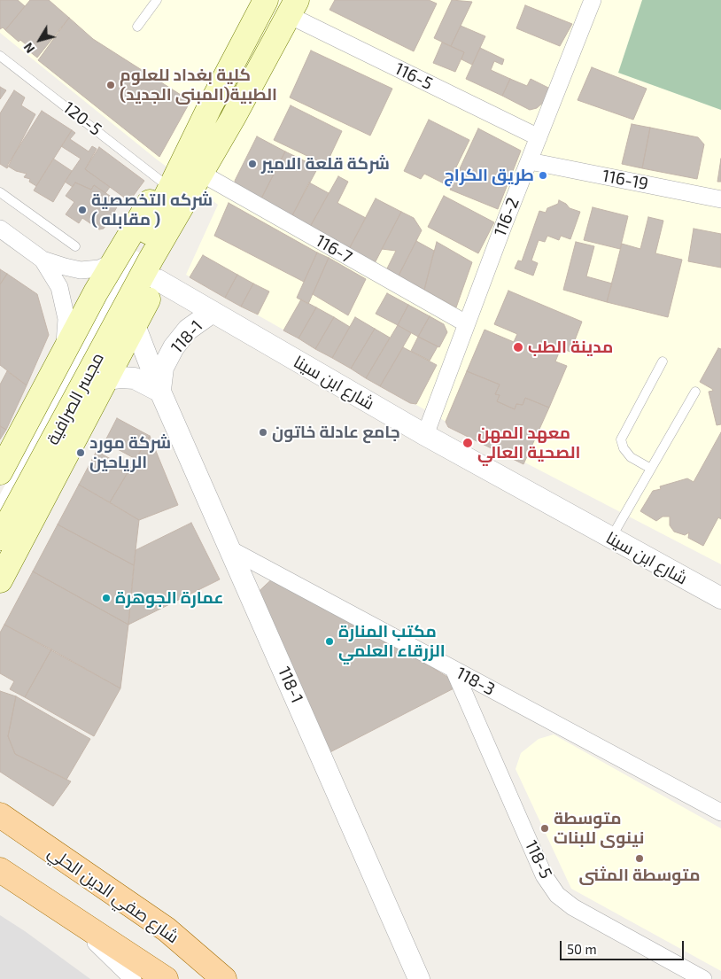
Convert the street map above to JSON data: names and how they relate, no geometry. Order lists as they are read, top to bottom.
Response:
{
  "streets": {
    "main road": ["مجسر الصرافية", "شارع صفي الدين الحلي"],
    "street": [
      "116-5",
      "116-19",
      "116-2",
      "116-7",
      "118-1",
      "شارع ابن سينا",
      "118-3",
      "118-5"
    ],
    "lane": ["120-5"]
  },
  "crossings": [
    ["116-5", "116-2"],
    ["116-19", "116-2"],
    ["116-2", "116-7"],
    ["116-2", "شارع ابن سينا"],
    ["118-1", "شارع ابن سينا"],
    ["118-1", "118-3"],
    ["شارع ابن سينا", "مجسر الصرافية"],
    ["118-3", "118-5"]
  ],
  "places": [
    "كلية بغداد للعلوم الطبية(المبنى الجديد)",
    "شركة قلعة الامير",
    "طريق الكراج",
    "شركه التخصصية ( مقابله )",
    "مدينة الطب",
    "جامع عادلة خاتون",
    "معهد المهن الصحية العالي",
    "شركة مورد الرياحين",
    "عمارة الجوهرة",
    "مكتب المنارة الزرقاء العلمي",
    "متوسطة نينوى للبنات",
    "متوسطة المثنى"
  ],
  "scale_bar": "50 m",
  "north": "bottom left"
}
